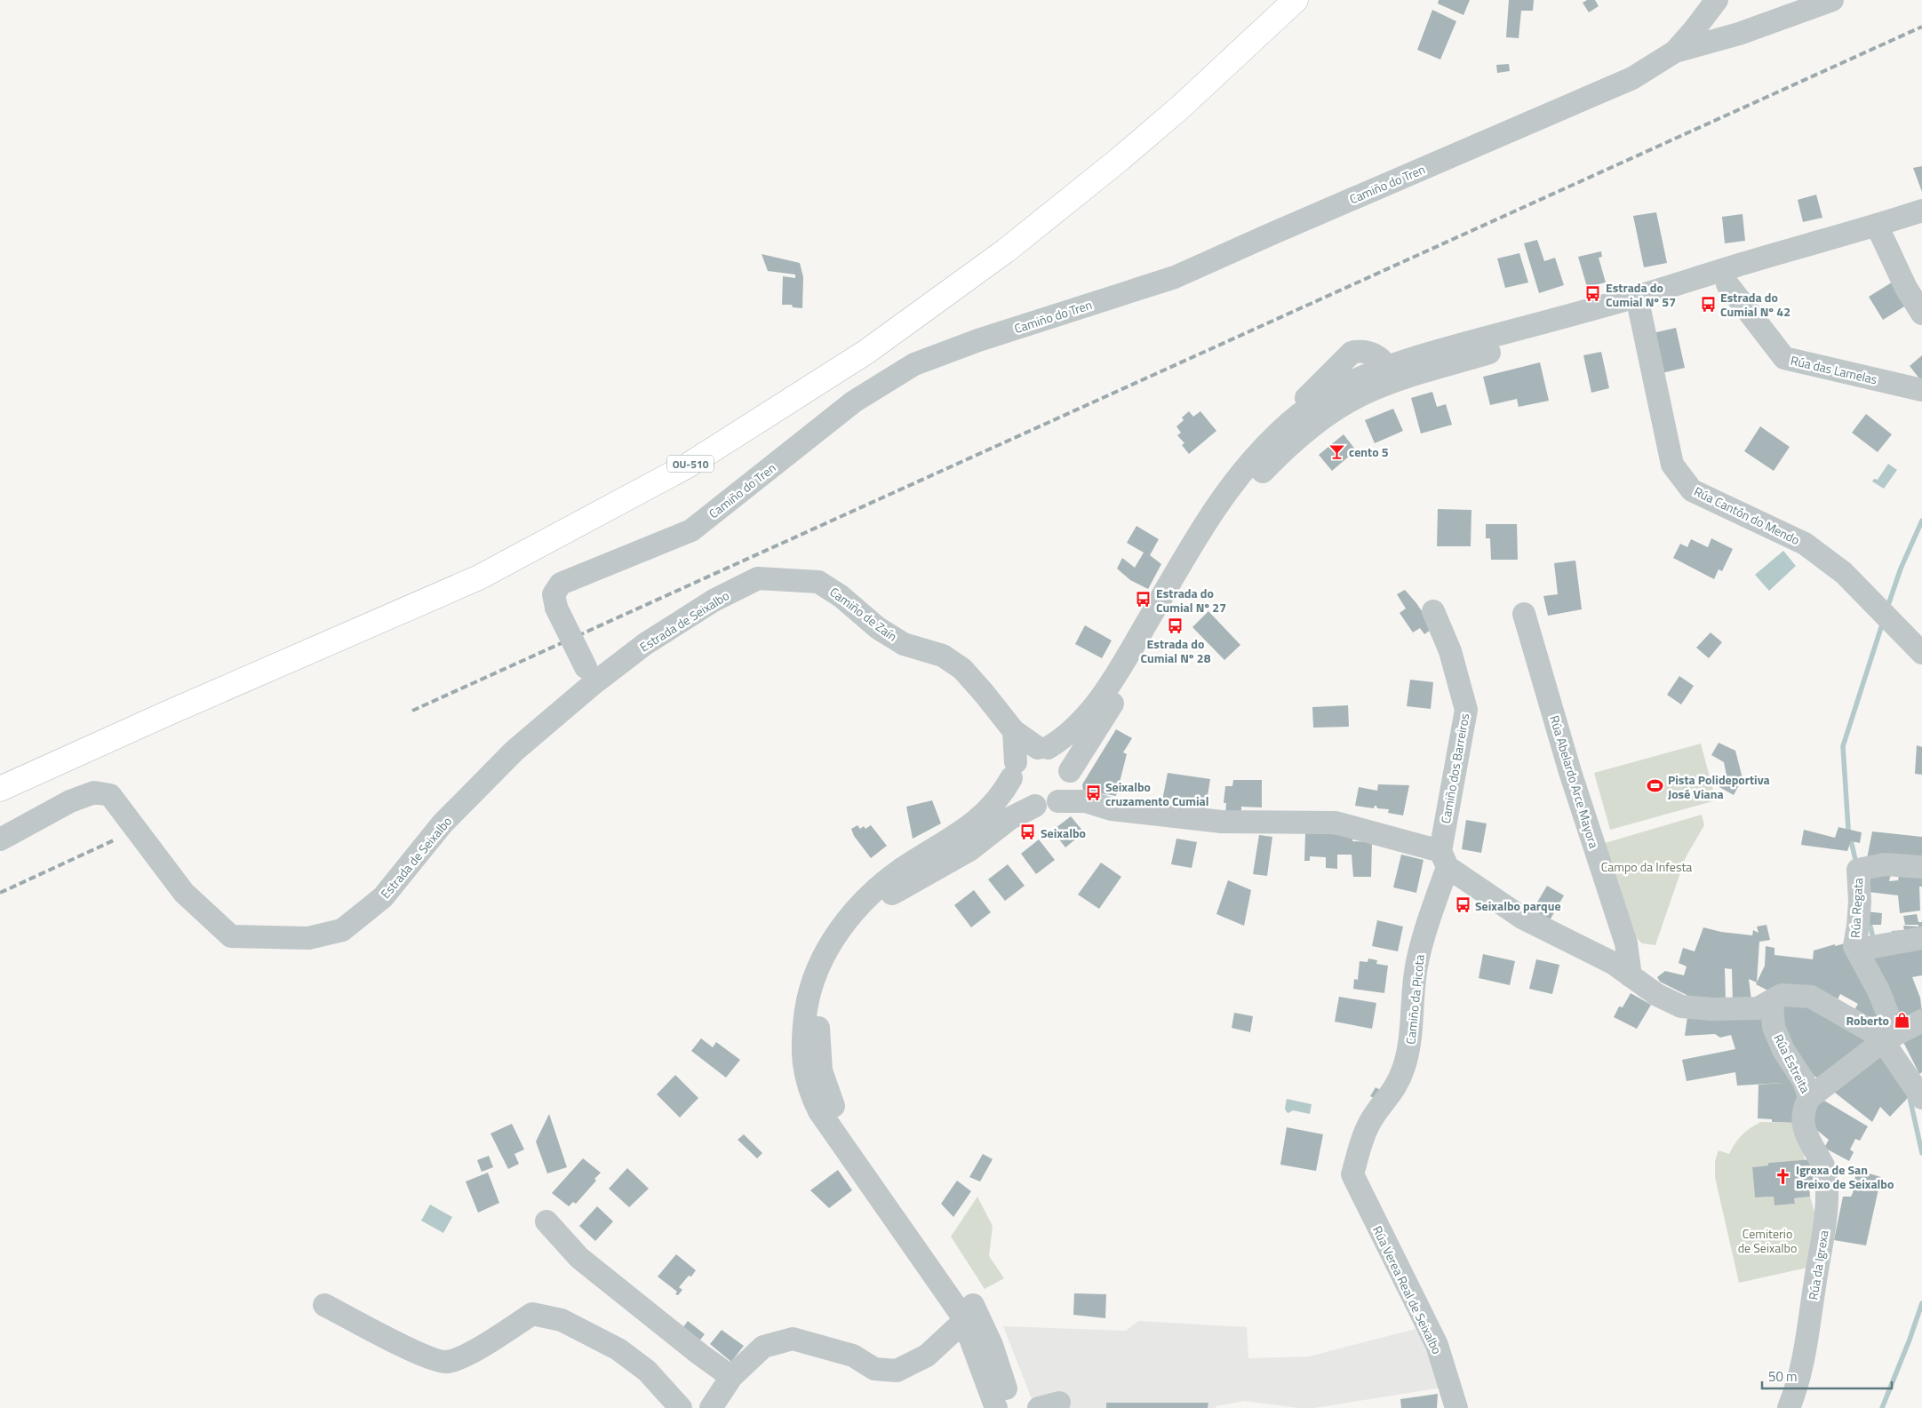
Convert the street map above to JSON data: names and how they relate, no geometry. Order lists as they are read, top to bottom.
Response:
{
  "streets": {
    "main road": ["OU-510"],
    "street": [
      "Camiño do Tren",
      "Rúa das Lamelas",
      "Rúa Cantón do Mendo",
      "Camiño de Zaín",
      "Estrada de Seixalbo",
      "Camiño dos Barreiros",
      "Rúa Abelardo Arce Mayora",
      "Rúa Regata",
      "Camiño da Picota",
      "Rúa Estreita",
      "Rúa da Igrexa",
      "Rúa Verea Real de Seixalbo"
    ]
  },
  "crossings": [
    ["Camiño do Tren", "Estrada de Seixalbo"],
    ["Camiño de Zaín", "Estrada de Seixalbo"],
    ["Camiño dos Barreiros", "Camiño da Picota"],
    ["Camiño da Picota", "Rúa Verea Real de Seixalbo"],
    ["Rúa Estreita", "Rúa da Igrexa"]
  ],
  "parks": ["Campo da Infesta", "Cemiterio de Seixalbo"],
  "places": {
    "bus stop": [
      "Estrada do Cumial Nº 57",
      "Estrada do Cumial Nº 42",
      "Estrada do Cumial Nº 27",
      "Estrada do Cumial Nº 28",
      "Seixalbo cruzamento Cumial",
      "Seixalbo",
      "Seixalbo parque"
    ],
    "bar": ["cento 5"],
    "sports": ["Pista Polideportiva José Viana"],
    "shop": ["Roberto"],
    "church": ["Igrexa de San Breixo de Seixalbo"]
  },
  "scale_bar": "50 m"
}
